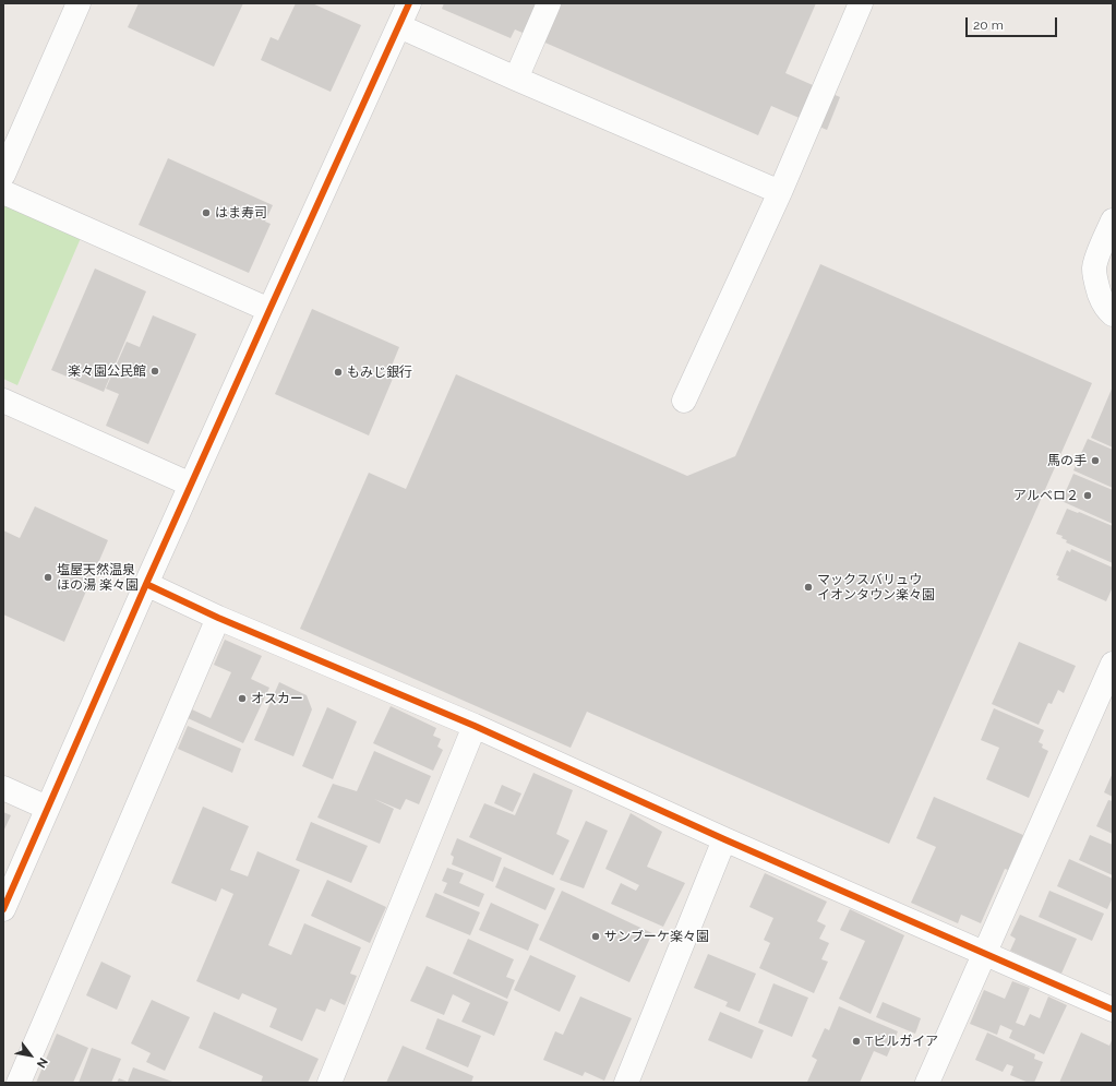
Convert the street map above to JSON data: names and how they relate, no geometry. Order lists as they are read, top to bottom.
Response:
{
  "places": [
    "はま寿司",
    "楽々園公民館",
    "もみじ銀行",
    "馬の手",
    "アルベロ２",
    "塩屋天然温泉 ほの湯 楽々園",
    "マックスバリュウ イオンタウン楽々園",
    "オスカー",
    "サンブーケ楽々園",
    "Tビルガイア"
  ],
  "scale_bar": "20 m",
  "north": "bottom right"
}
